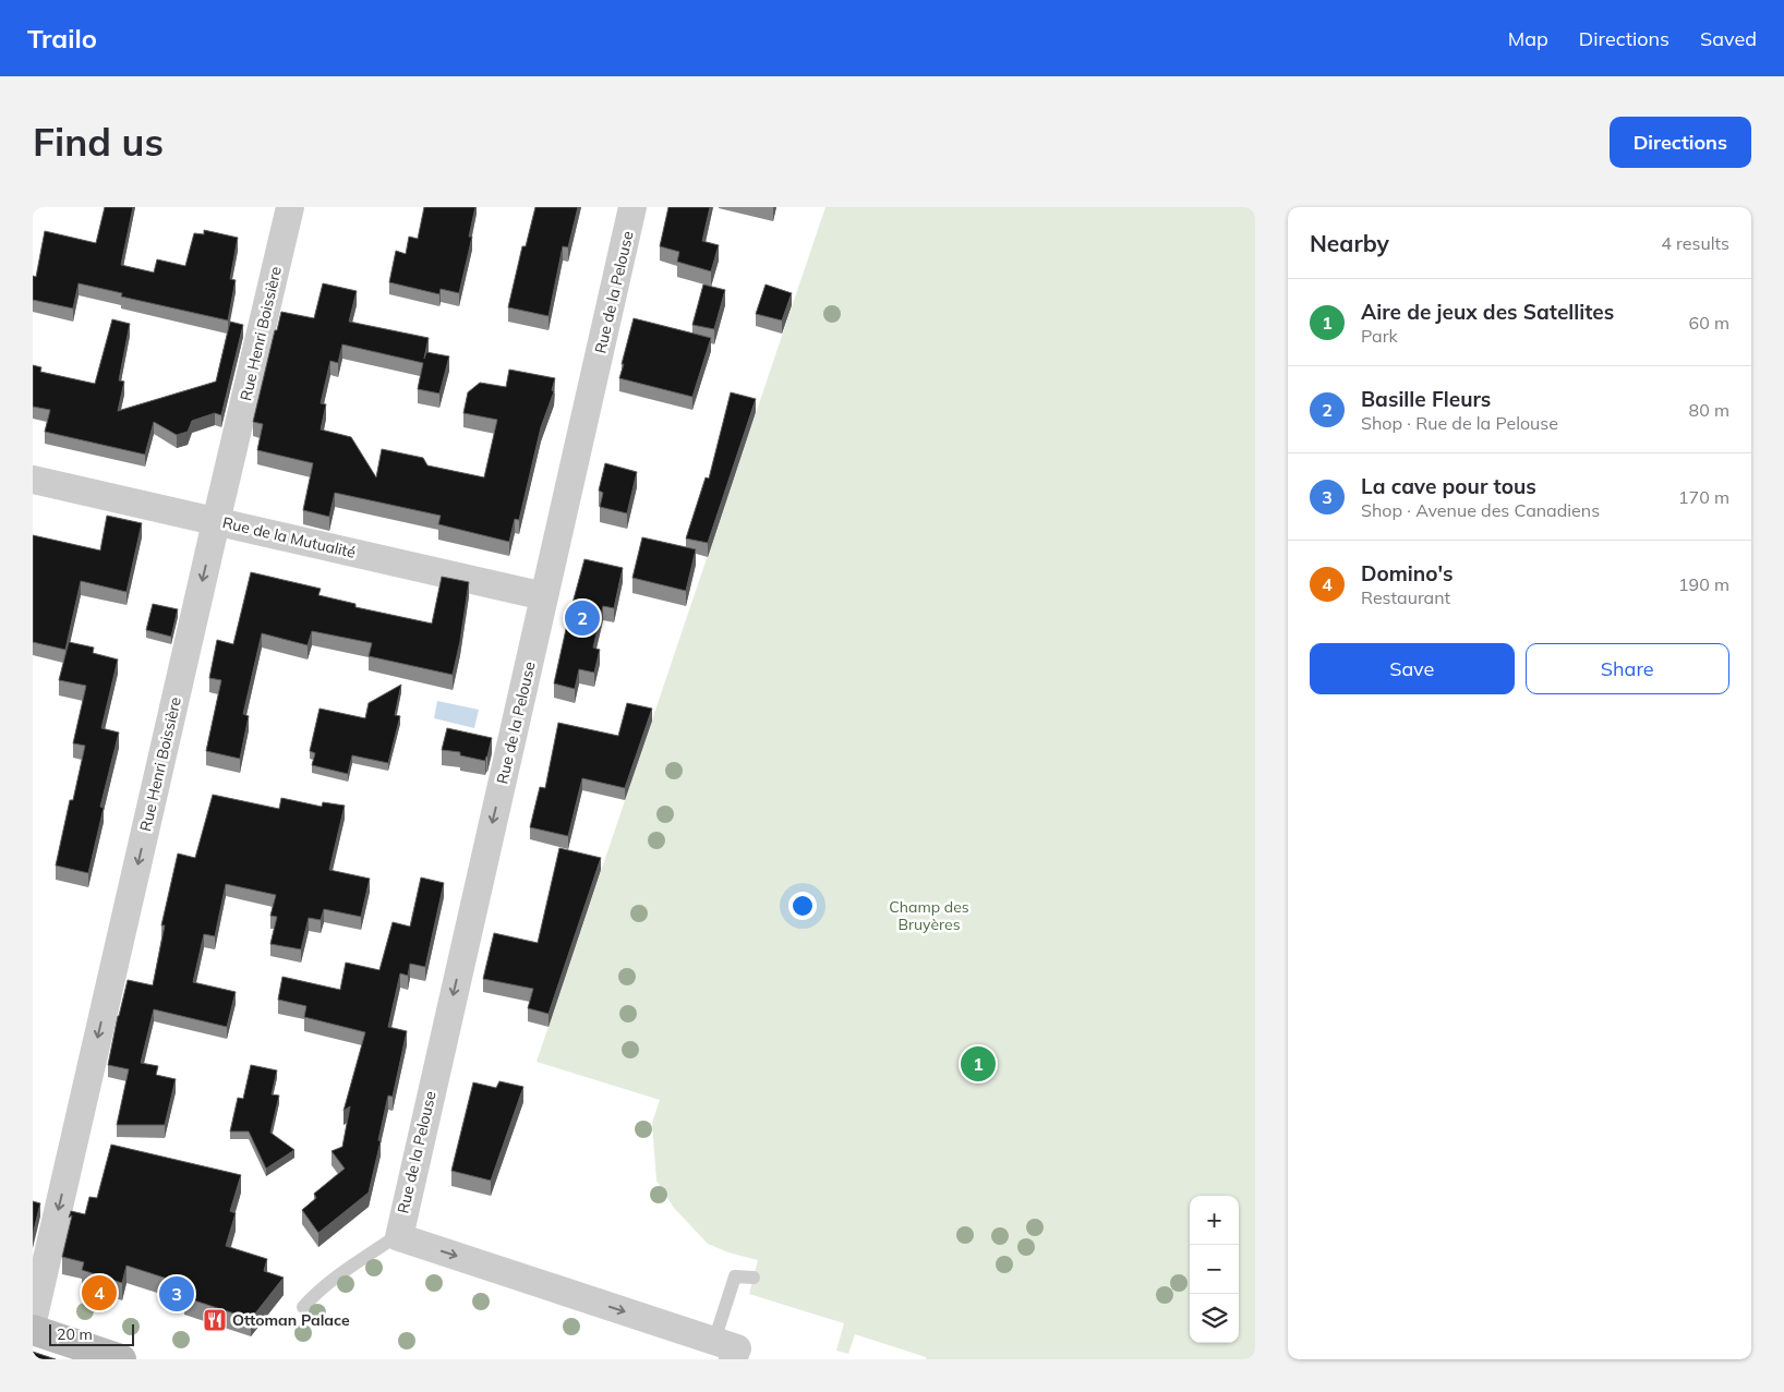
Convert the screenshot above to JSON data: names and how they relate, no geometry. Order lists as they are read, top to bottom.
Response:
{
  "streets": {
    "street": ["Rue de la Pelouse", "Rue Henri Boissière", "Rue de la Mutualité"]
  },
  "crossings": [
    ["Rue de la Pelouse", "Rue de la Mutualité"],
    ["Rue Henri Boissière", "Rue de la Mutualité"]
  ],
  "one_way": ["Rue de la Pelouse", "Rue Henri Boissière"],
  "parks": ["Champ des Bruyères"],
  "places": {
    "restaurant": ["Ottoman Palace"]
  },
  "scale_bar": "20 m",
  "page": {
    "header": "Trailo",
    "nav": ["Map", "Directions", "Saved"],
    "buttons": [
      "Directions",
      ["Save", "Share"]
    ],
    "title": "Find us",
    "heading": ["Nearby", "4 results"],
    "list": [
      {
        "mark": "1",
        "name": "Aire de jeux des Satellites",
        "note": "Park",
        "value": "60 m"
      },
      {
        "mark": "2",
        "name": "Basille Fleurs",
        "note": "Shop · Rue de la Pelouse",
        "value": "80 m"
      },
      {
        "mark": "3",
        "name": "La cave pour tous",
        "note": "Shop · Avenue des Canadiens",
        "value": "170 m"
      },
      {
        "mark": "4",
        "name": "Domino's",
        "note": "Restaurant",
        "value": "190 m"
      }
    ],
    "pins": [
      "2",
      "1",
      "4",
      "3"
    ],
    "map_buttons": ["+", "−"],
    "scale": "20 m"
  }
}
